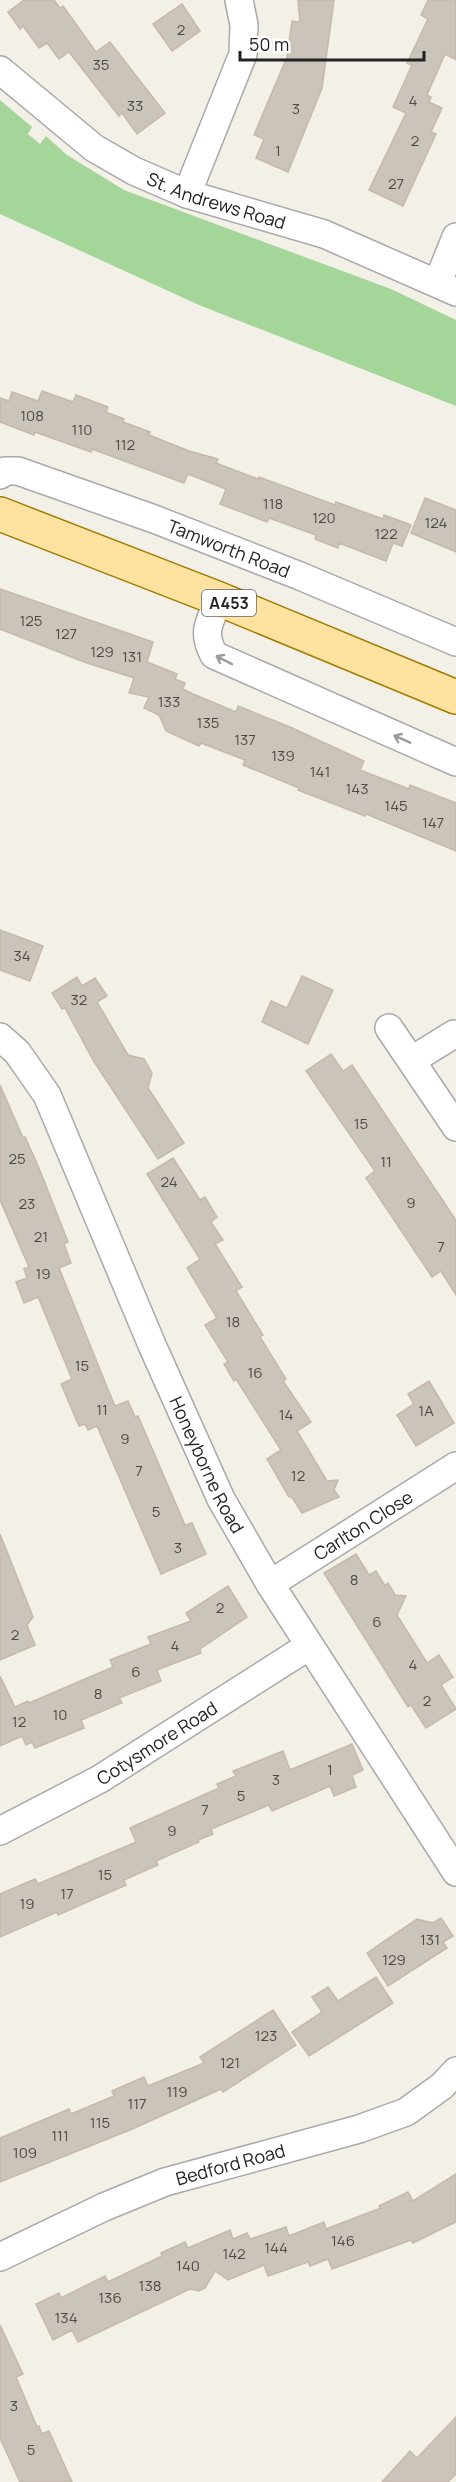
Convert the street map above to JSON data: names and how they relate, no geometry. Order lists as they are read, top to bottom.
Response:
{
  "streets": {
    "main road": ["A453"],
    "street": [
      "St. Andrews Road",
      "Tamworth Road",
      "Honeyborne Road",
      "Carlton Close",
      "Cotysmore Road",
      "Bedford Road"
    ]
  },
  "crossings": [
    ["Honeyborne Road", "Carlton Close"],
    ["Honeyborne Road", "Cotysmore Road"]
  ],
  "house_numbers": [
    "2",
    "35",
    "4",
    "33",
    "3",
    "2",
    "1",
    "27",
    "108",
    "110",
    "112",
    "118",
    "120",
    "124",
    "122",
    "125",
    "127",
    "129",
    "131",
    "133",
    "135",
    "137",
    "139",
    "141",
    "143",
    "145",
    "147",
    "34",
    "32",
    "15",
    "25",
    "11",
    "24",
    "9",
    "23",
    "21",
    "7",
    "19",
    "18",
    "15",
    "16",
    "11",
    "1A",
    "14",
    "9",
    "7",
    "12",
    "5",
    "3",
    "8",
    "2",
    "6",
    "2",
    "4",
    "4",
    "6",
    "8",
    "2",
    "10",
    "12",
    "1",
    "3",
    "5",
    "7",
    "9",
    "15",
    "17",
    "19",
    "131",
    "129",
    "123",
    "121",
    "119",
    "117",
    "115",
    "111",
    "109",
    "146",
    "144",
    "142",
    "140",
    "138",
    "136",
    "134",
    "3",
    "5"
  ],
  "scale_bar": "50 m"
}
